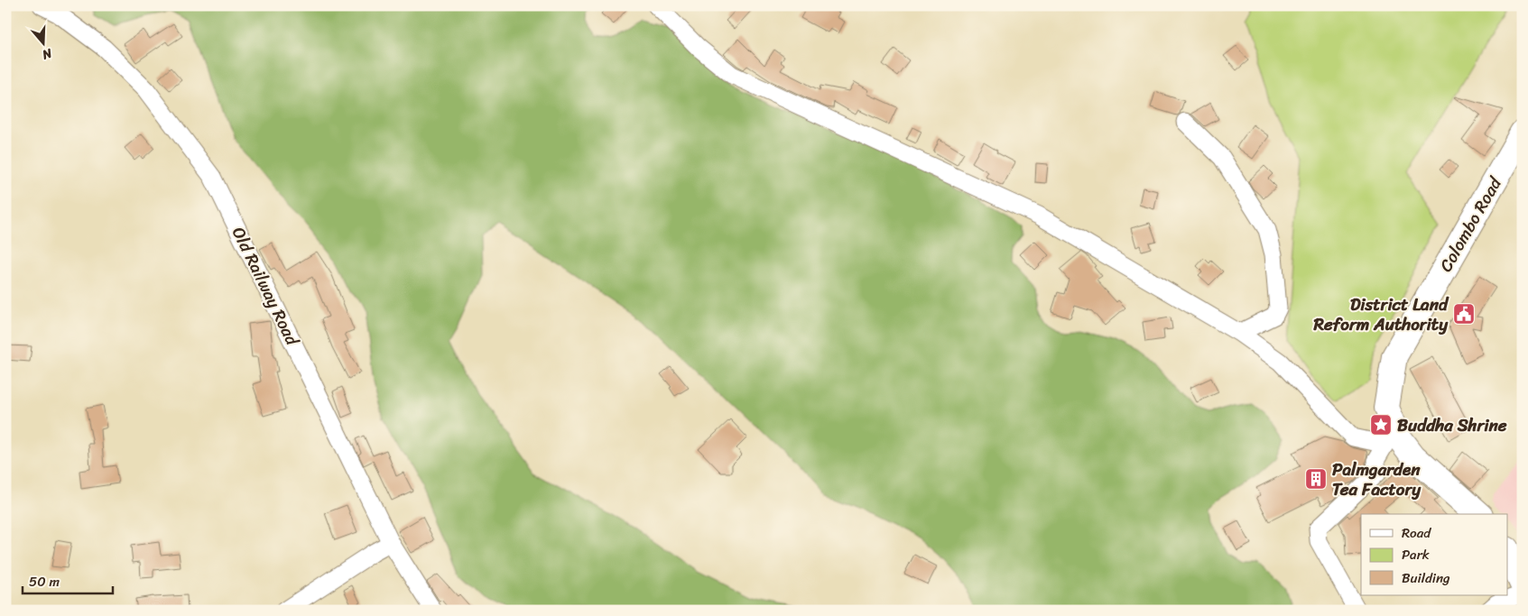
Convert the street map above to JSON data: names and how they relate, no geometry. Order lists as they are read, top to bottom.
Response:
{
  "streets": {
    "highway": ["Colombo Road"],
    "street": ["Old Railway Road"]
  },
  "places": {
    "public building": ["District Land Reform Authority"],
    "place": ["Buddha Shrine"],
    "building": ["Palmgarden Tea Factory"]
  },
  "legend": ["Road", "Park", "Building"],
  "scale_bar": "50 m",
  "north": "bottom"
}
